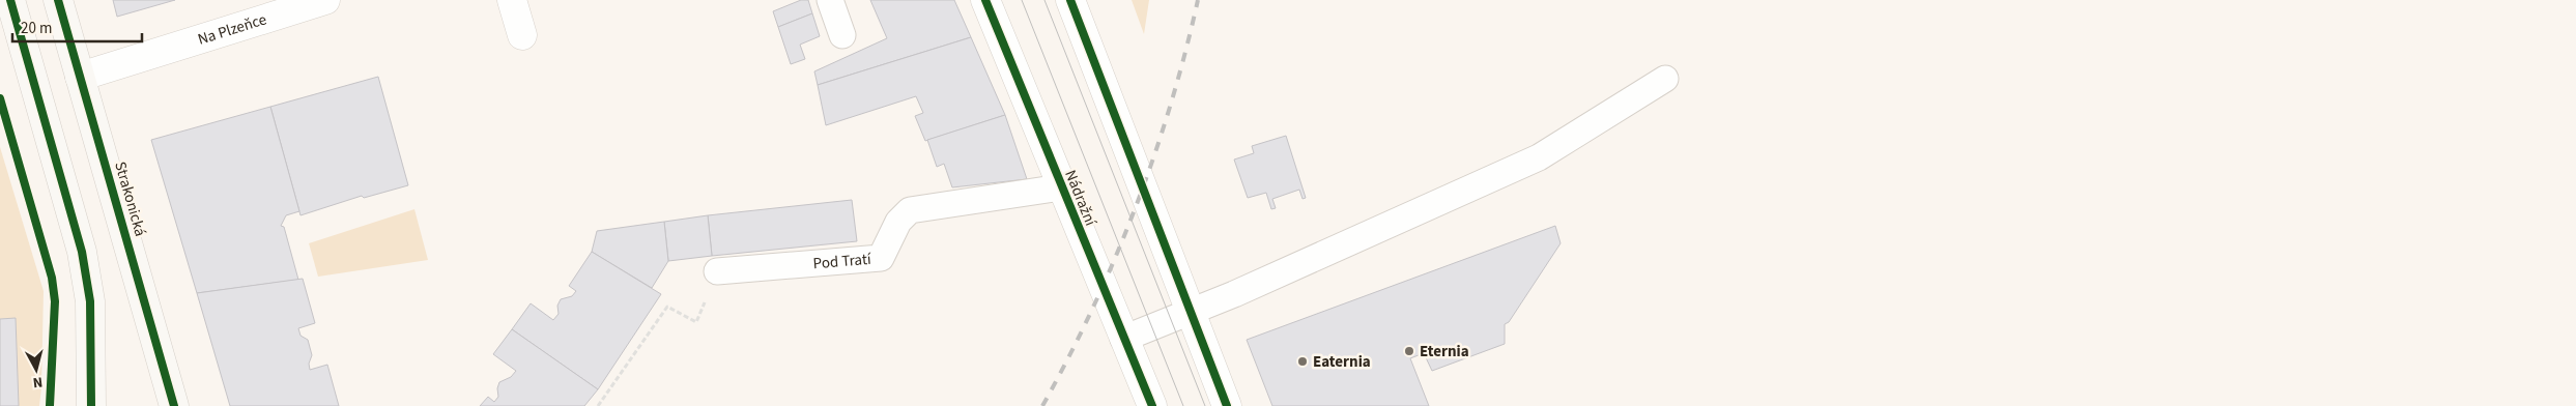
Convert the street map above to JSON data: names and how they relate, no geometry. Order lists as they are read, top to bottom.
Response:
{
  "streets": {
    "main road": ["Strakonická"],
    "street": ["Na Plzeňce", "Nádražní"],
    "lane": ["Pod Tratí"]
  },
  "crossings": [
    ["Na Plzeňce", "Strakonická"],
    ["Nádražní", "Pod Tratí"]
  ],
  "places": ["Eternia", "Eaternia"],
  "scale_bar": "20 m",
  "north": "bottom"
}
